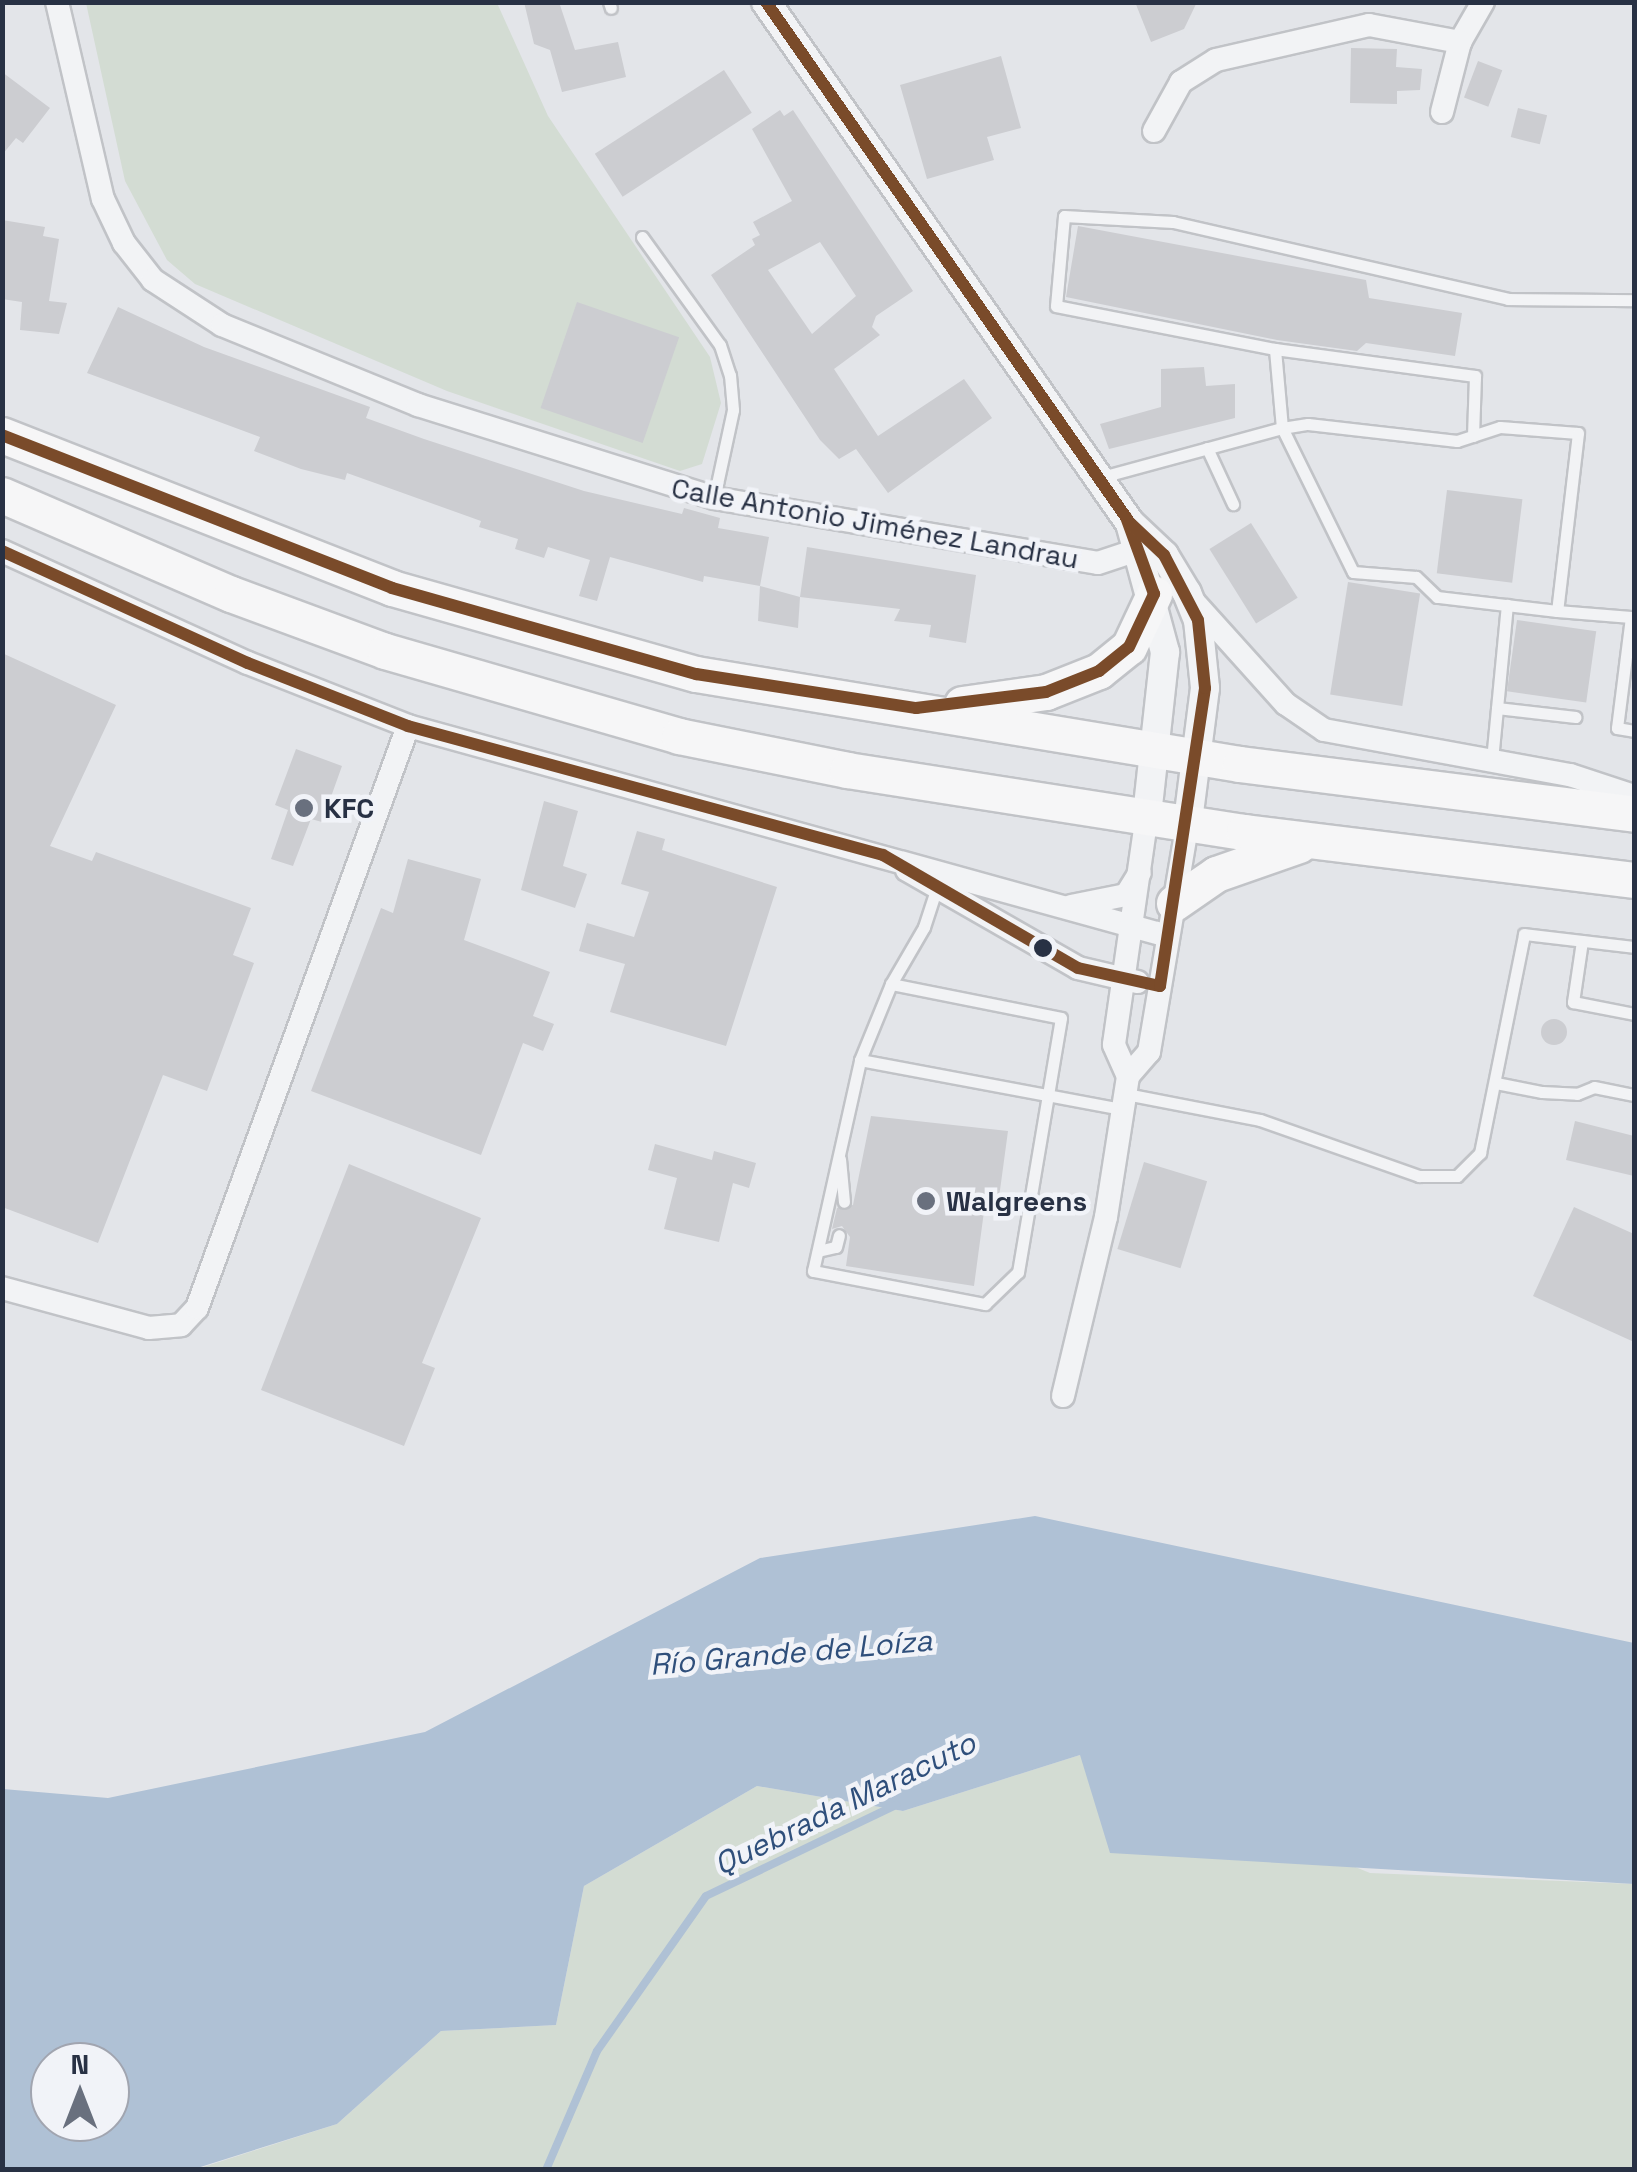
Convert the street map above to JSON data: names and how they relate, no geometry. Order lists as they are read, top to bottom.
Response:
{
  "streets": {
    "street": ["Calle Antonio Jiménez Landrau"]
  },
  "water": ["Río Grande de Loíza", "Quebrada Maracuto"],
  "places": ["KFC", "Walgreens"],
  "north": "top"
}
